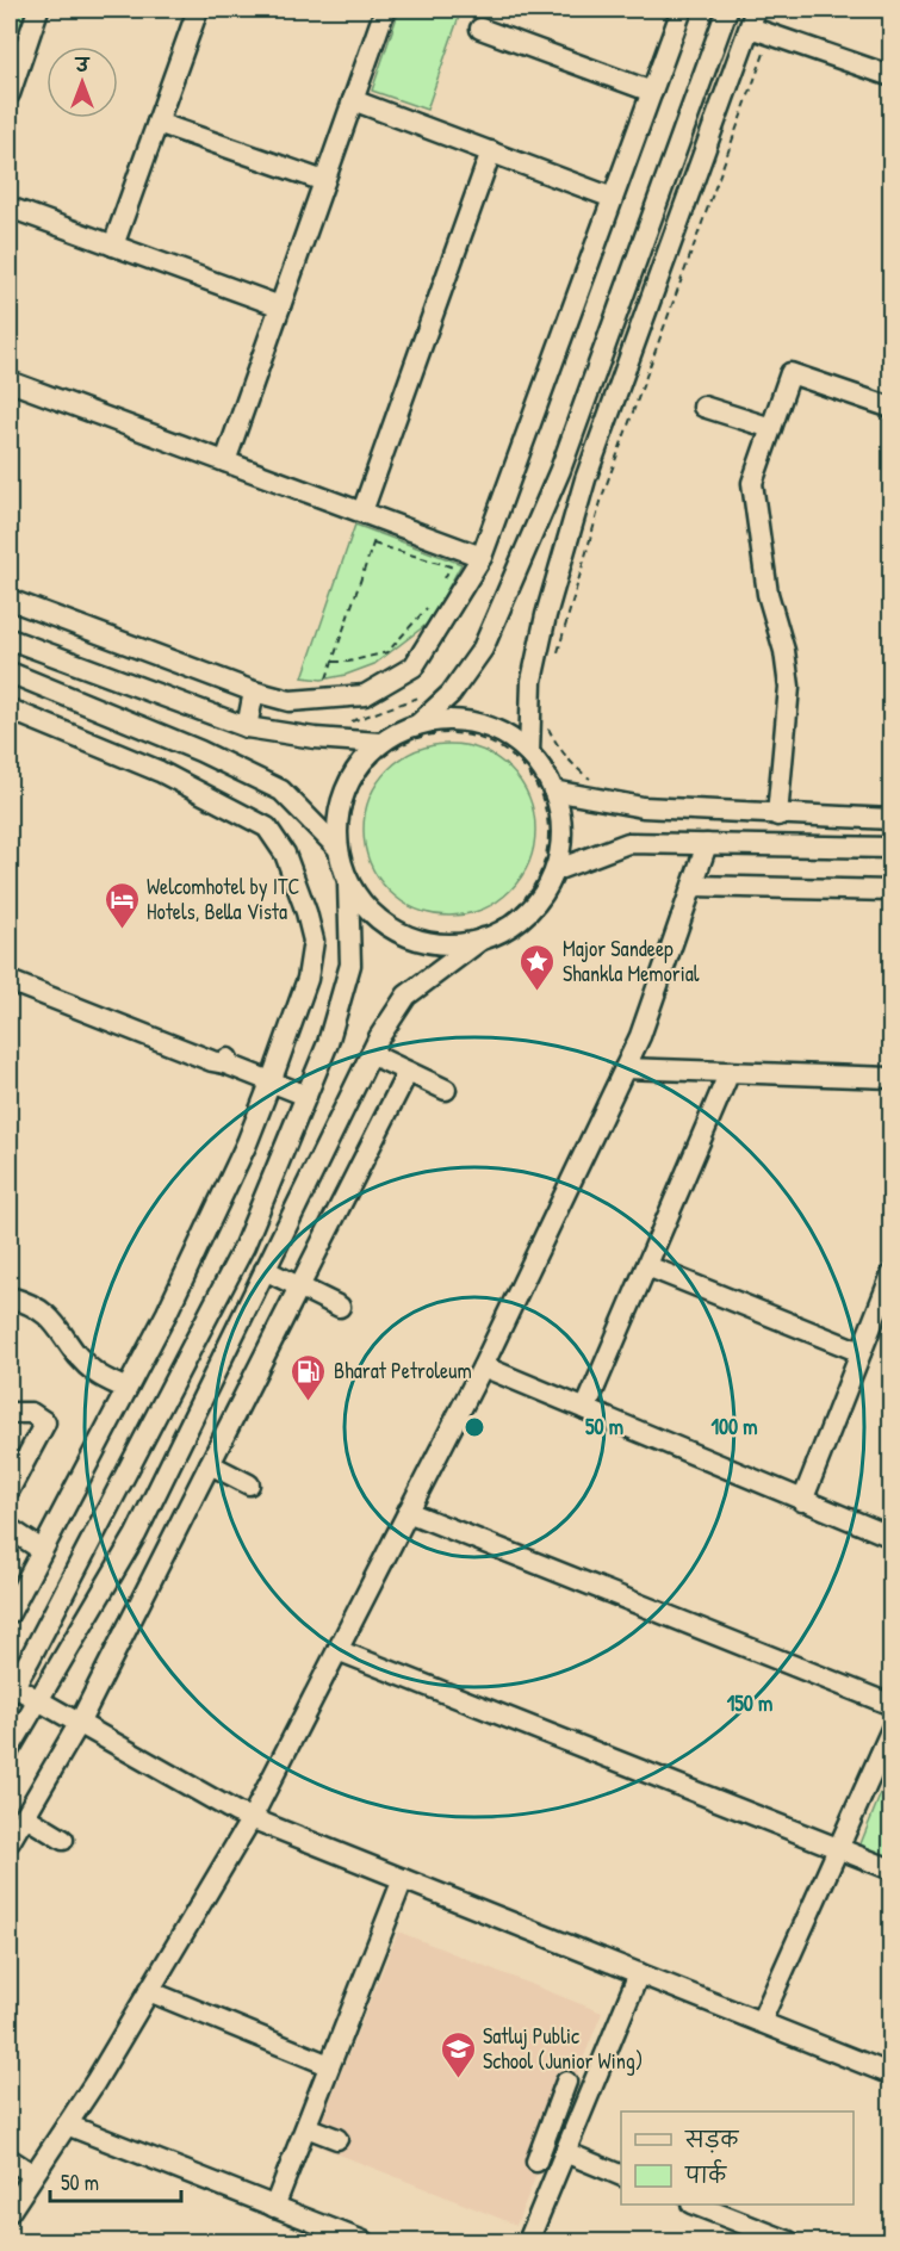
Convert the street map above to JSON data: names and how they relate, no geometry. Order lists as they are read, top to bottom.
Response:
{
  "places": {
    "hotel": ["Welcomhotel by ITC Hotels, Bella Vista"],
    "place": ["Major Sandeep Shankla Memorial"],
    "fuel station": ["Bharat Petroleum"],
    "school or university": ["Satluj Public School (Junior Wing)"]
  },
  "legend": ["सड़क", "पार्क"],
  "scale_bar": "50 m",
  "north": "top",
  "rings": ["50 m", "100 m", "150 m"]
}
